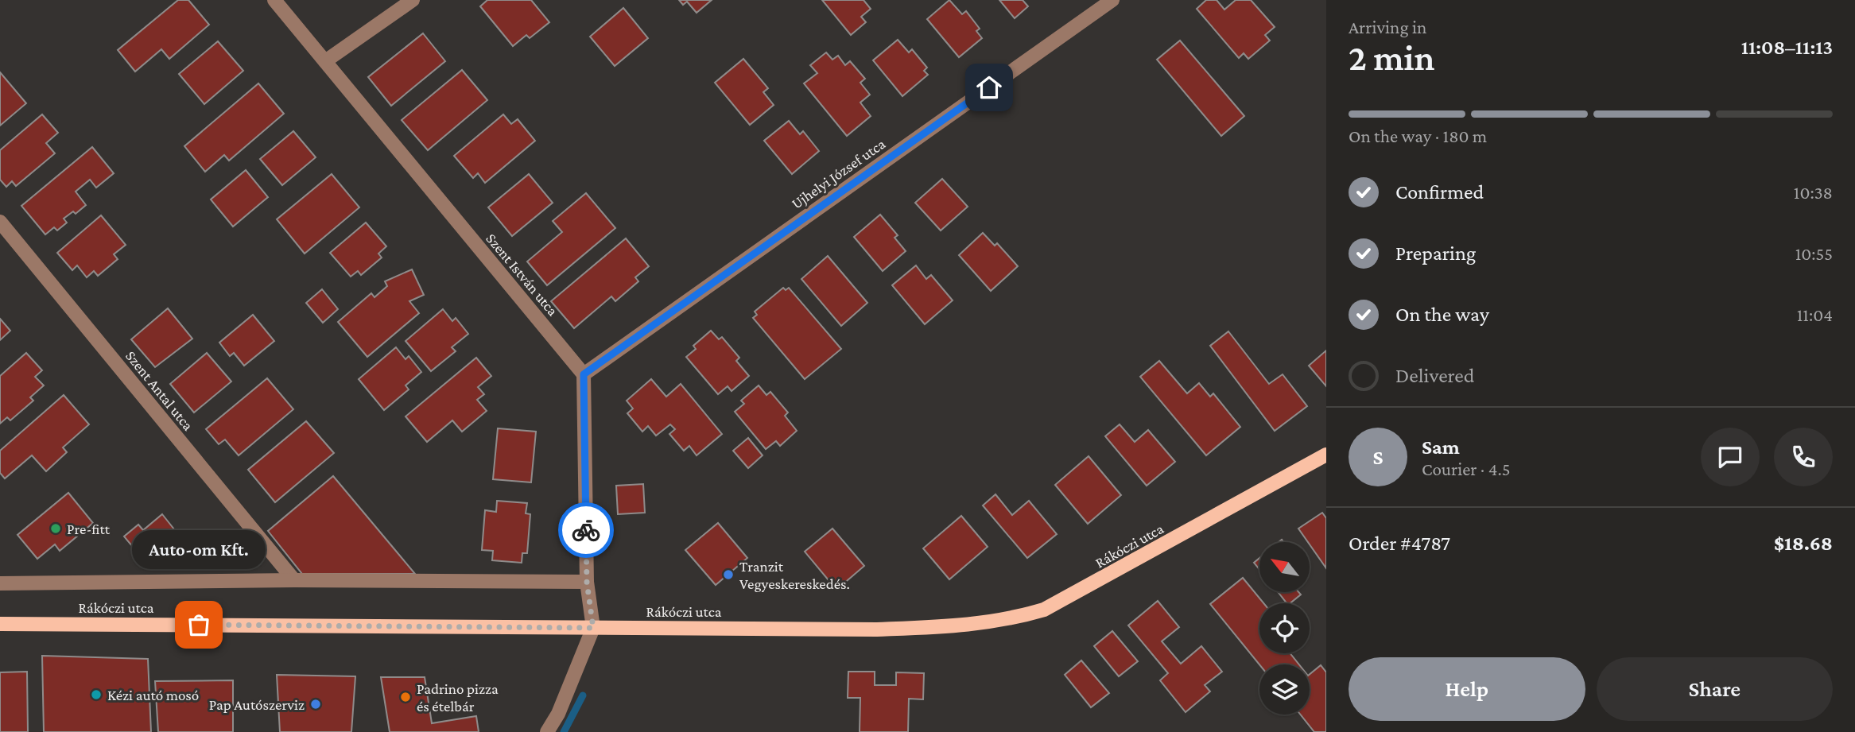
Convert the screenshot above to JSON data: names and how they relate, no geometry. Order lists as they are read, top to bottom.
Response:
{
  "streets": {
    "main road": ["Rákóczi utca"],
    "street": ["Ujhelyi József utca", "Szent István utca", "Szent Antal utca"]
  },
  "crossings": [
    ["Ujhelyi József utca", "Szent István utca"]
  ],
  "places": [
    "Pre-fitt",
    "Tranzit Vegyeskereskedés.",
    "Auto-om Kft.",
    "Kézi autó mosó",
    "Padrino pizza és ételbár",
    "Pap Autószerviz"
  ],
  "north": "top left",
  "page": {
    "heading": ["2 min", "Arriving in", "11:08–11:13"],
    "panel": [
      "Sam",
      "Courier · 4.5",
      "Order #4787",
      "$18.68"
    ],
    "bar": "On the way · 180 m",
    "list": [
      ["Confirmed", "10:38"],
      ["Preparing", "10:55"],
      ["On the way", "11:04"],
      "Delivered"
    ],
    "round": "S",
    "bubble": "Auto-om Kft.",
    "buttons": ["Help", "Share"]
  }
}
